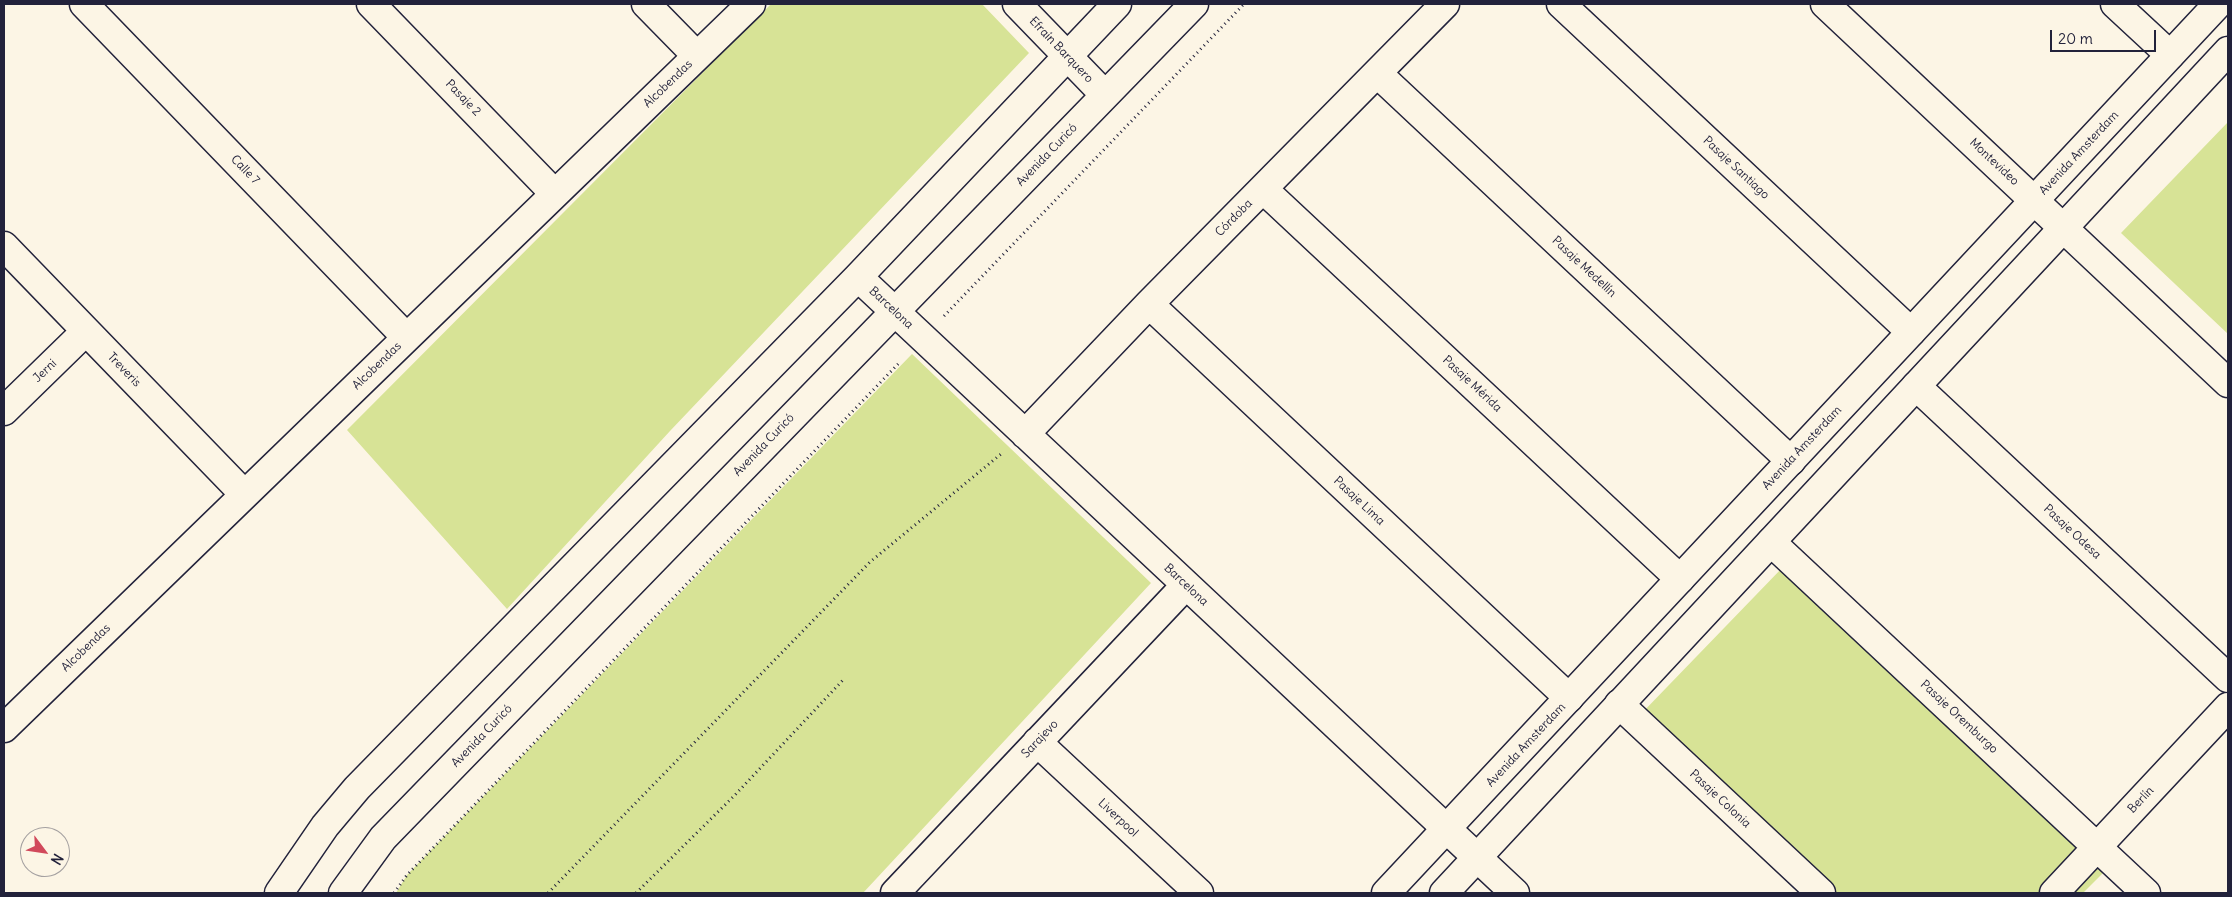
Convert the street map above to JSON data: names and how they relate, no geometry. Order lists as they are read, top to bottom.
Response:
{
  "streets": {
    "street": [
      "Efraín Barquero",
      "Alcobendas",
      "Pasaje 2",
      "Avenida Amsterdam",
      "Avenida Curicó",
      "Montevideo",
      "Pasaje Santiago",
      "Calle 7",
      "Córdoba",
      "Pasaje Medellín",
      "Barcelona",
      "Treveris",
      "Jerni",
      "Pasaje Mérida",
      "Pasaje Lima",
      "Pasaje Odesa",
      "Pasaje Oremburgo",
      "Sarajevo",
      "Pasaje Colonia",
      "Berlín",
      "Liverpool"
    ]
  },
  "crossings": [
    ["Efraín Barquero", "Avenida Curicó"],
    ["Alcobendas", "Pasaje 2"],
    ["Alcobendas", "Calle 7"],
    ["Alcobendas", "Treveris"],
    ["Avenida Amsterdam", "Montevideo"],
    ["Avenida Amsterdam", "Pasaje Santiago"],
    ["Avenida Amsterdam", "Pasaje Medellín"],
    ["Avenida Amsterdam", "Barcelona"],
    ["Avenida Amsterdam", "Pasaje Mérida"],
    ["Avenida Amsterdam", "Pasaje Lima"],
    ["Avenida Curicó", "Barcelona"],
    ["Córdoba", "Pasaje Medellín"],
    ["Córdoba", "Barcelona"],
    ["Córdoba", "Pasaje Mérida"],
    ["Córdoba", "Pasaje Lima"],
    ["Barcelona", "Sarajevo"],
    ["Treveris", "Jerni"],
    ["Pasaje Oremburgo", "Berlín"],
    ["Sarajevo", "Liverpool"]
  ],
  "scale_bar": "20 m",
  "north": "bottom right"
}
